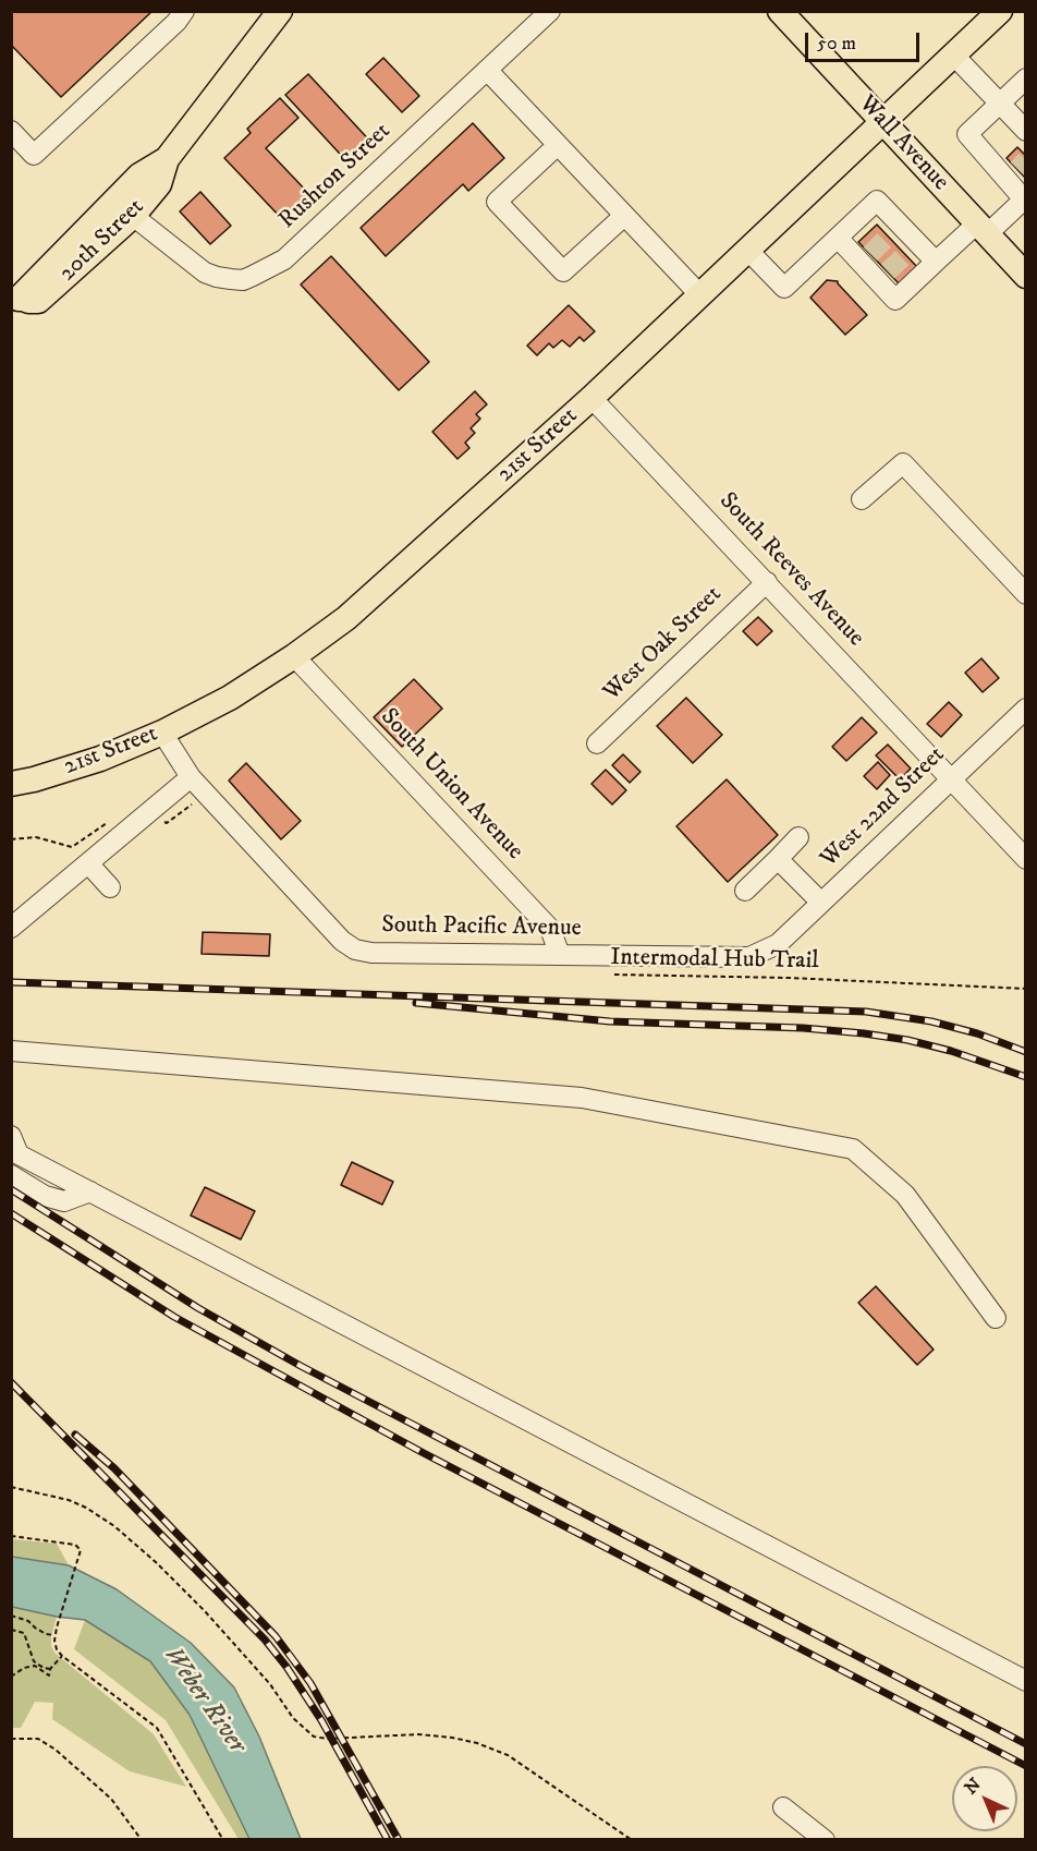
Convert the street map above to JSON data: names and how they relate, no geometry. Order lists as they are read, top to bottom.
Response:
{
  "streets": {
    "main road": ["Wall Avenue", "20th Street", "21st Street"],
    "street": [
      "Rushton Street",
      "South Reeves Avenue",
      "West Oak Street",
      "South Union Avenue",
      "West 22nd Street",
      "South Pacific Avenue"
    ],
    "path": ["Intermodal Hub Trail"]
  },
  "crossings": [
    ["Wall Avenue", "21st Street"],
    ["Rushton Street", "20th Street"],
    ["21st Street", "South Reeves Avenue"],
    ["21st Street", "South Union Avenue"],
    ["21st Street", "South Pacific Avenue"],
    ["South Reeves Avenue", "West Oak Street"],
    ["South Reeves Avenue", "West 22nd Street"],
    ["South Union Avenue", "South Pacific Avenue"],
    ["West 22nd Street", "South Pacific Avenue"]
  ],
  "water": ["Weber River"],
  "scale_bar": "50 m",
  "north": "top left"
}
